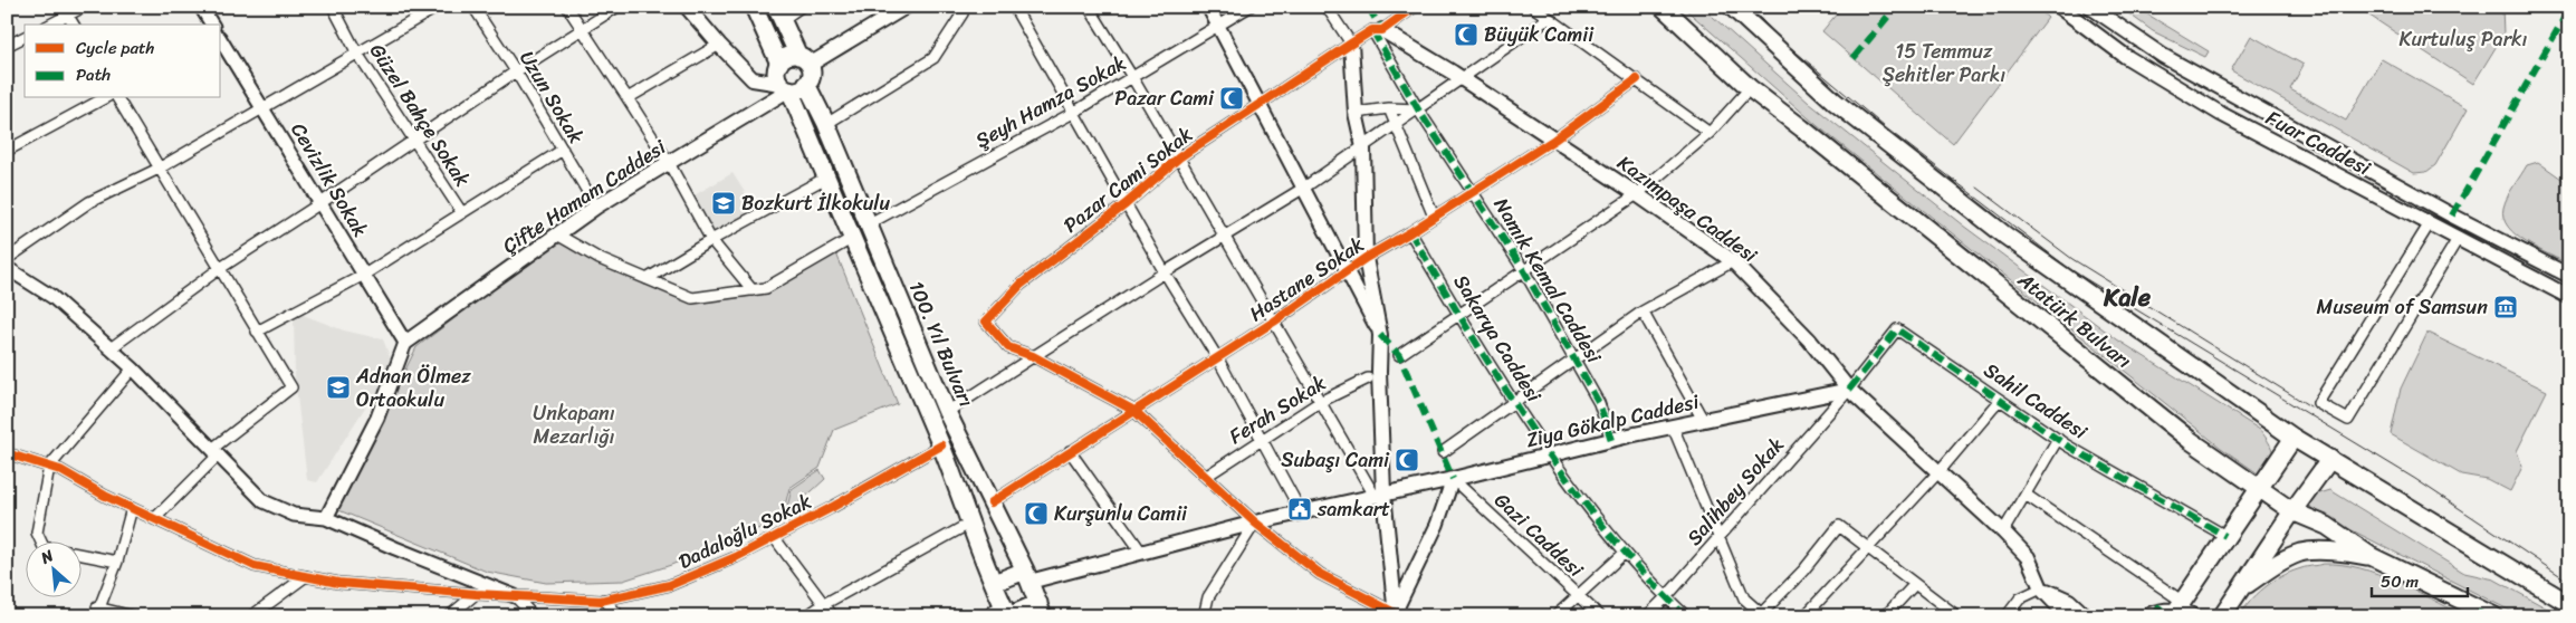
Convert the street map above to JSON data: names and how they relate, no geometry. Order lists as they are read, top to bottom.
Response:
{
  "streets": {
    "main road": [
      "Fuar Caddesi",
      "Çifte Hamam Caddesi",
      "Kazımpaşa Caddesi",
      "Atatürk Bulvarı",
      "100. Yıl Bulvarı",
      "Ziya Gökalp Caddesi"
    ],
    "street": [
      "Uzun Sokak",
      "Şeyh Hamza Sokak",
      "Güzel Bahçe Sokak",
      "Cevizlik Sokak",
      "Pazar Cami Sokak",
      "Hastane Sokak",
      "Namık Kemal Caddesi",
      "Sakarya Caddesi",
      "Sahil Caddesi",
      "Ferah Sokak",
      "Salihbey Sokak",
      "Dadaloğlu Sokak",
      "Gazi Caddesi"
    ]
  },
  "crossings": [
    ["Uzun Sokak", "Çifte Hamam Caddesi"],
    ["Şeyh Hamza Sokak", "100. Yıl Bulvarı"],
    ["Cevizlik Sokak", "Çifte Hamam Caddesi"],
    ["Pazar Cami Sokak", "Kazımpaşa Caddesi"],
    ["Pazar Cami Sokak", "Namık Kemal Caddesi"],
    ["Çifte Hamam Caddesi", "100. Yıl Bulvarı"],
    ["Kazımpaşa Caddesi", "Hastane Sokak"],
    ["Kazımpaşa Caddesi", "Namık Kemal Caddesi"],
    ["Kazımpaşa Caddesi", "Sahil Caddesi"],
    ["Kazımpaşa Caddesi", "Ziya Gökalp Caddesi"],
    ["Kazımpaşa Caddesi", "Salihbey Sokak"],
    ["Hastane Sokak", "Namık Kemal Caddesi"],
    ["Hastane Sokak", "Sakarya Caddesi"],
    ["Hastane Sokak", "100. Yıl Bulvarı"],
    ["Namık Kemal Caddesi", "Ziya Gökalp Caddesi"],
    ["Sakarya Caddesi", "Ziya Gökalp Caddesi"],
    ["Sakarya Caddesi", "Salihbey Sokak"],
    ["100. Yıl Bulvarı", "Ziya Gökalp Caddesi"],
    ["100. Yıl Bulvarı", "Dadaloğlu Sokak"],
    ["Sahil Caddesi", "Ziya Gökalp Caddesi"],
    ["Sahil Caddesi", "Salihbey Sokak"],
    ["Ziya Gökalp Caddesi", "Salihbey Sokak"],
    ["Ziya Gökalp Caddesi", "Gazi Caddesi"]
  ],
  "districts": ["Kale"],
  "parks": ["Kurtuluş Parkı", "15 Temmuz Şehitler Parkı", "Unkapanı Mezarlığı"],
  "places": {
    "mosque": [
      "Büyük Camii",
      "Pazar Cami",
      "Subaşı Cami",
      "Kurşunlu Camii"
    ],
    "school or university": ["Bozkurt İlkokulu", "Adnan Ölmez Ortaokulu"],
    "museum": ["Museum of Samsun"],
    "public building": ["samkart"]
  },
  "legend": ["Cycle path", "Path"],
  "scale_bar": "50 m",
  "north": "top left"
}
